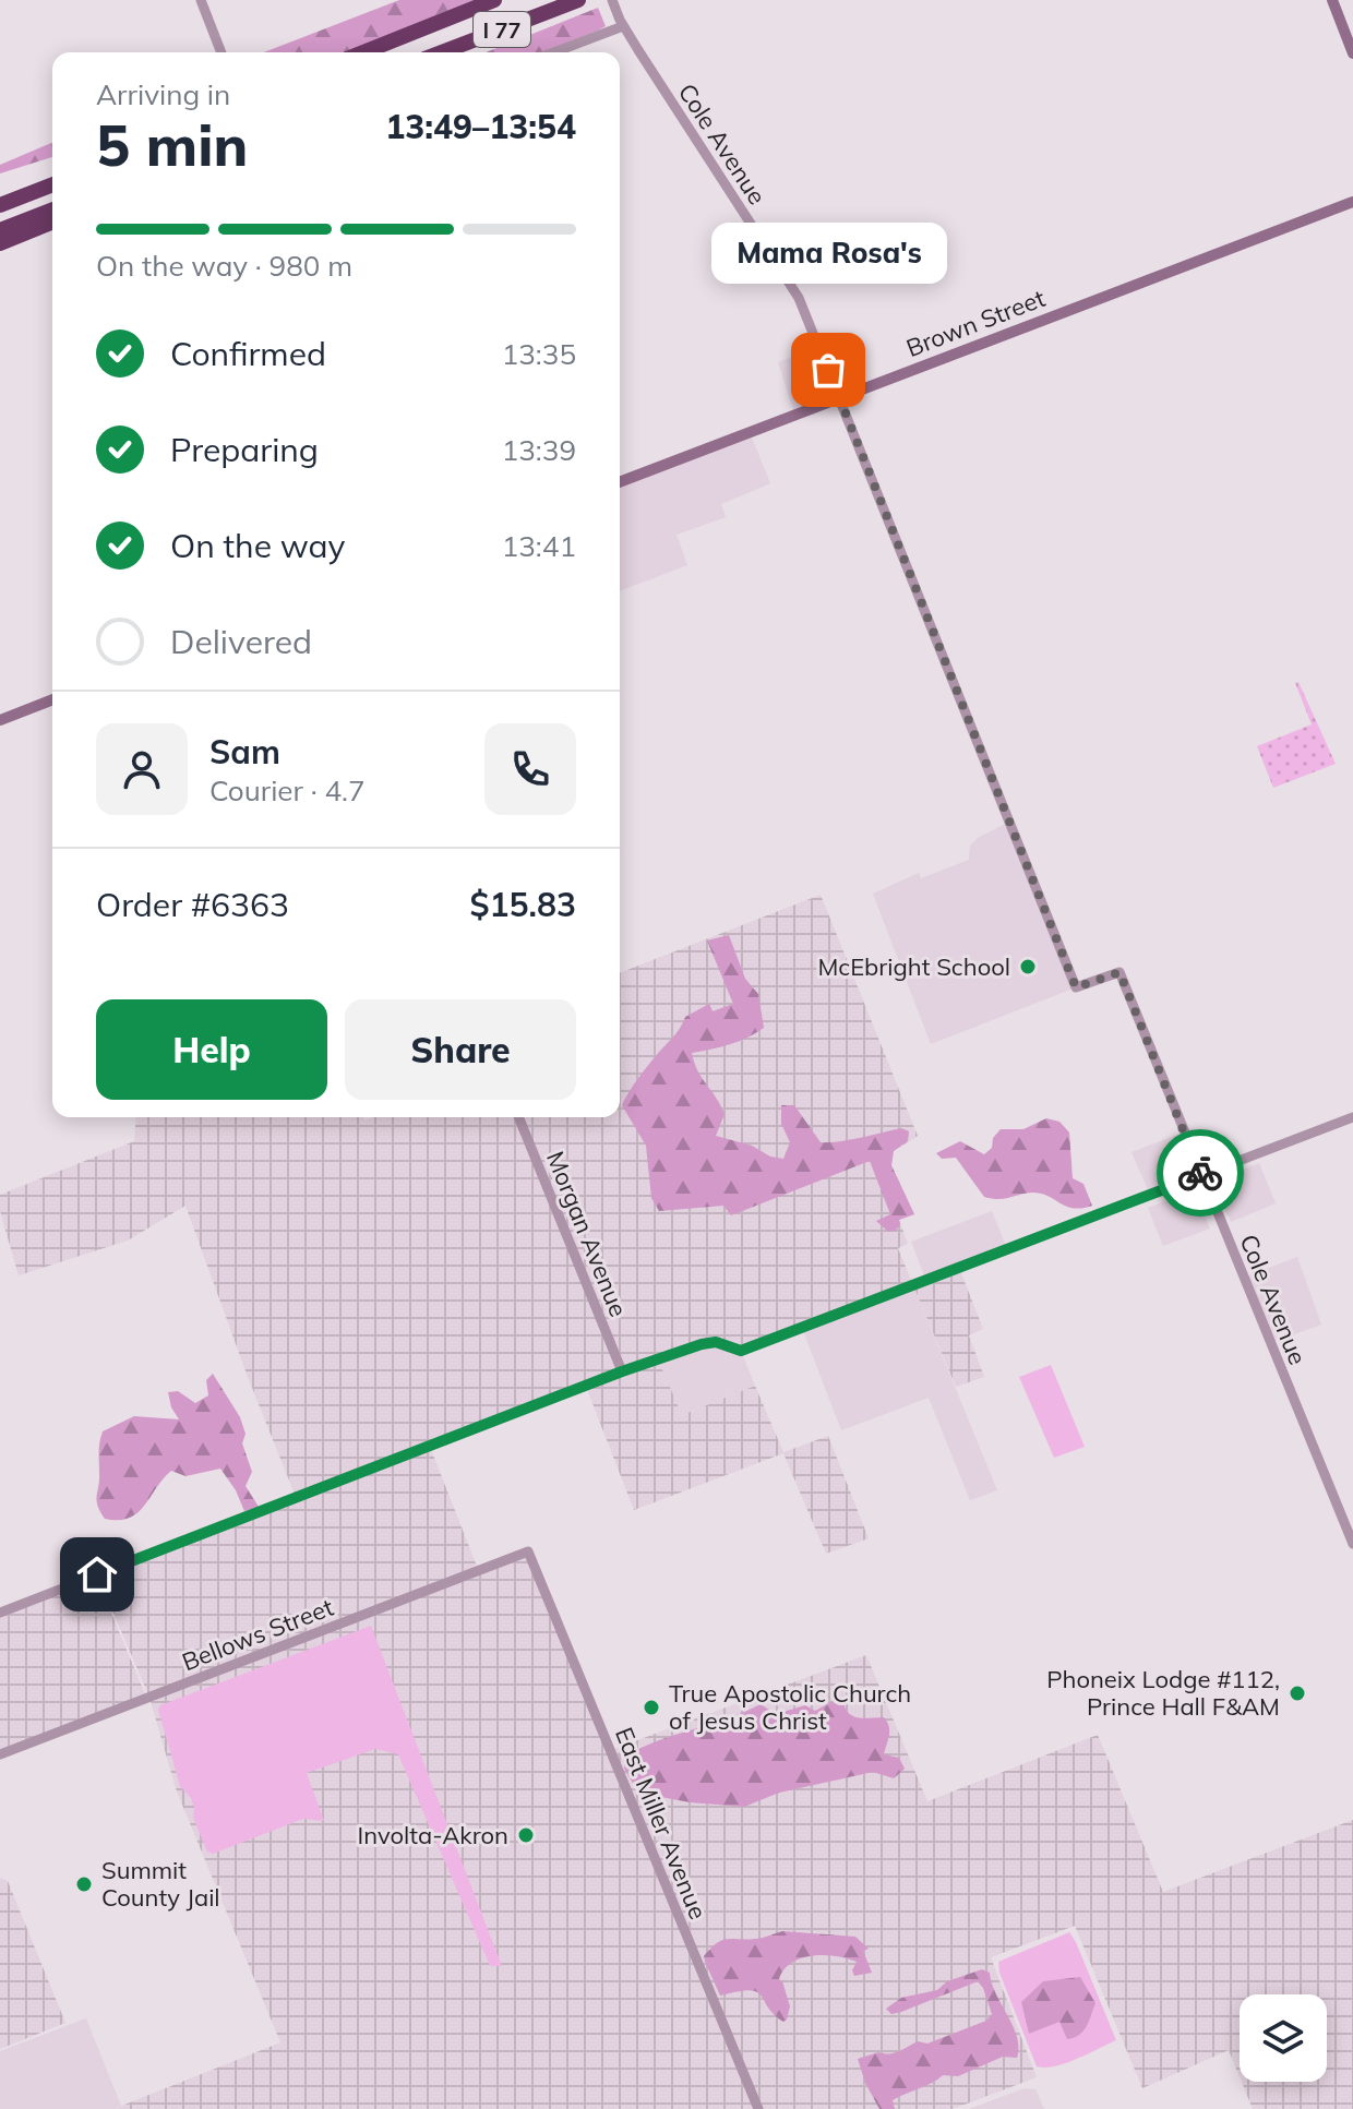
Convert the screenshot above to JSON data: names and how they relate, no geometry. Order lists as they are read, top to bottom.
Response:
{
  "streets": {
    "highway": ["I 77"],
    "main road": ["Brown Street"],
    "street": [
      "Cole Avenue",
      "Morgan Avenue",
      "Bellows Street",
      "East Miller Avenue"
    ]
  },
  "crossings": [
    ["Cole Avenue", "Brown Street"],
    ["Bellows Street", "East Miller Avenue"]
  ],
  "places": [
    "Mama Rosa's",
    "McEbright School",
    "Phoneix Lodge #112, Prince Hall F&AM",
    "True Apostolic Church of Jesus Christ",
    "Involta-Akron",
    "Summit County Jail"
  ],
  "page": {
    "heading": ["5 min", "Arriving in", "13:49–13:54"],
    "panel": [
      "Sam",
      "Courier · 4.7",
      "Order #6363",
      "$15.83"
    ],
    "bar": "On the way · 980 m",
    "bubble": "Mama Rosa's",
    "list": [
      ["Confirmed", "13:35"],
      ["Preparing", "13:39"],
      ["On the way", "13:41"],
      "Delivered"
    ],
    "buttons": ["Help", "Share"]
  }
}
